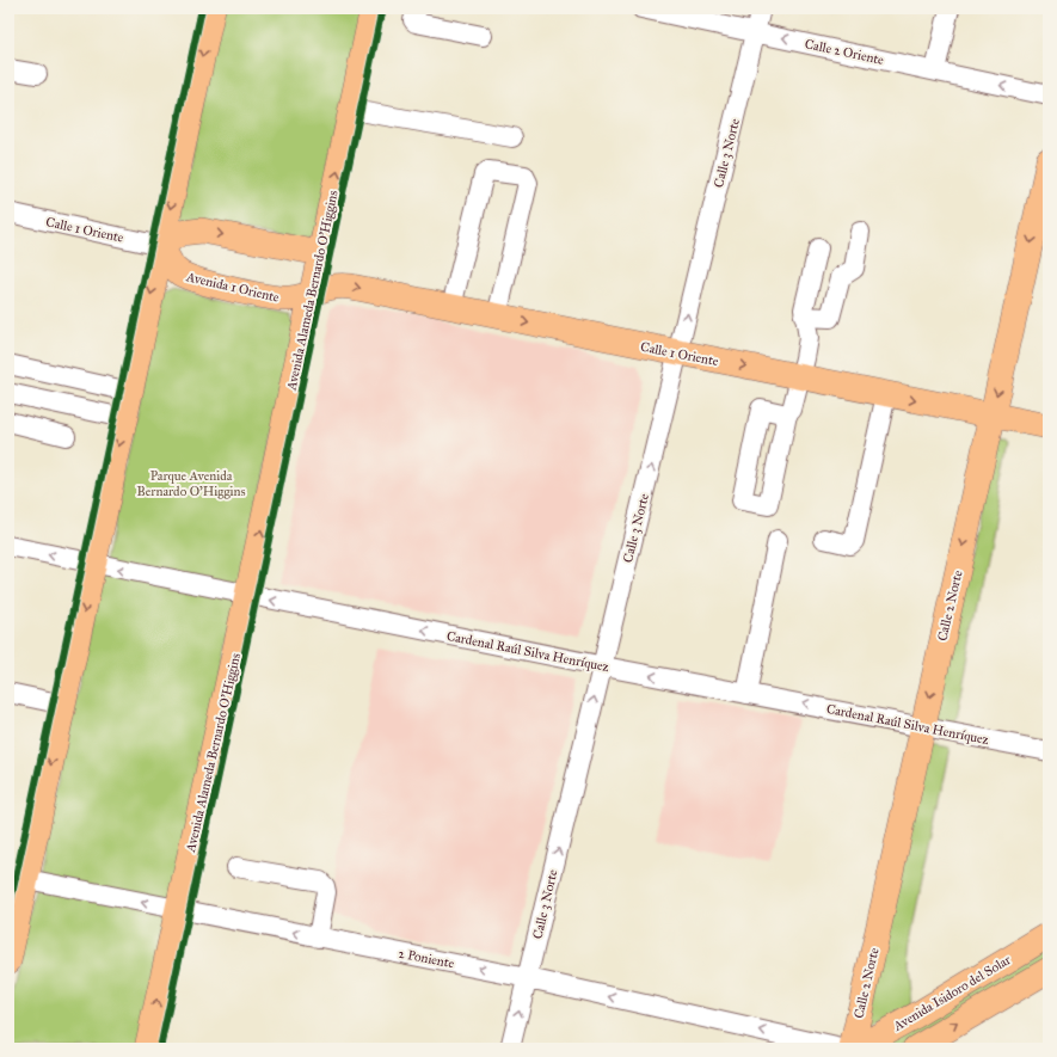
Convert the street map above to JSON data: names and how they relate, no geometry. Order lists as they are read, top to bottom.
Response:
{
  "streets": {
    "main road": [
      "Calle 1 Oriente",
      "Avenida 1 Oriente",
      "Avenida Alameda Bernardo O'Higgins",
      "Calle 2 Norte",
      "Avenida Isidoro del Solar"
    ],
    "street": [
      "Calle 2 Oriente",
      "Calle 3 Norte",
      "Cardenal Raúl Silva Henríquez",
      "2 Poniente"
    ]
  },
  "crossings": [
    ["Calle 2 Oriente", "Calle 3 Norte"],
    ["Calle 3 Norte", "Calle 1 Oriente"],
    ["Calle 3 Norte", "Cardenal Raúl Silva Henríquez"],
    ["Calle 3 Norte", "2 Poniente"],
    ["Calle 1 Oriente", "Avenida 1 Oriente"],
    ["Calle 1 Oriente", "Avenida Alameda Bernardo O'Higgins"],
    ["Calle 1 Oriente", "Calle 2 Norte"],
    ["Avenida 1 Oriente", "Avenida Alameda Bernardo O'Higgins"],
    ["Avenida Alameda Bernardo O'Higgins", "Cardenal Raúl Silva Henríquez"],
    ["Avenida Alameda Bernardo O'Higgins", "2 Poniente"],
    ["Calle 2 Norte", "Cardenal Raúl Silva Henríquez"],
    ["Calle 2 Norte", "Avenida Isidoro del Solar"]
  ],
  "one_way": [
    "Calle 2 Oriente",
    "Calle 1 Oriente",
    "Calle 2 Norte",
    "Cardenal Raúl Silva Henríquez",
    "2 Poniente"
  ],
  "parks": ["Parque Avenida Bernardo O'Higgins"]
}
